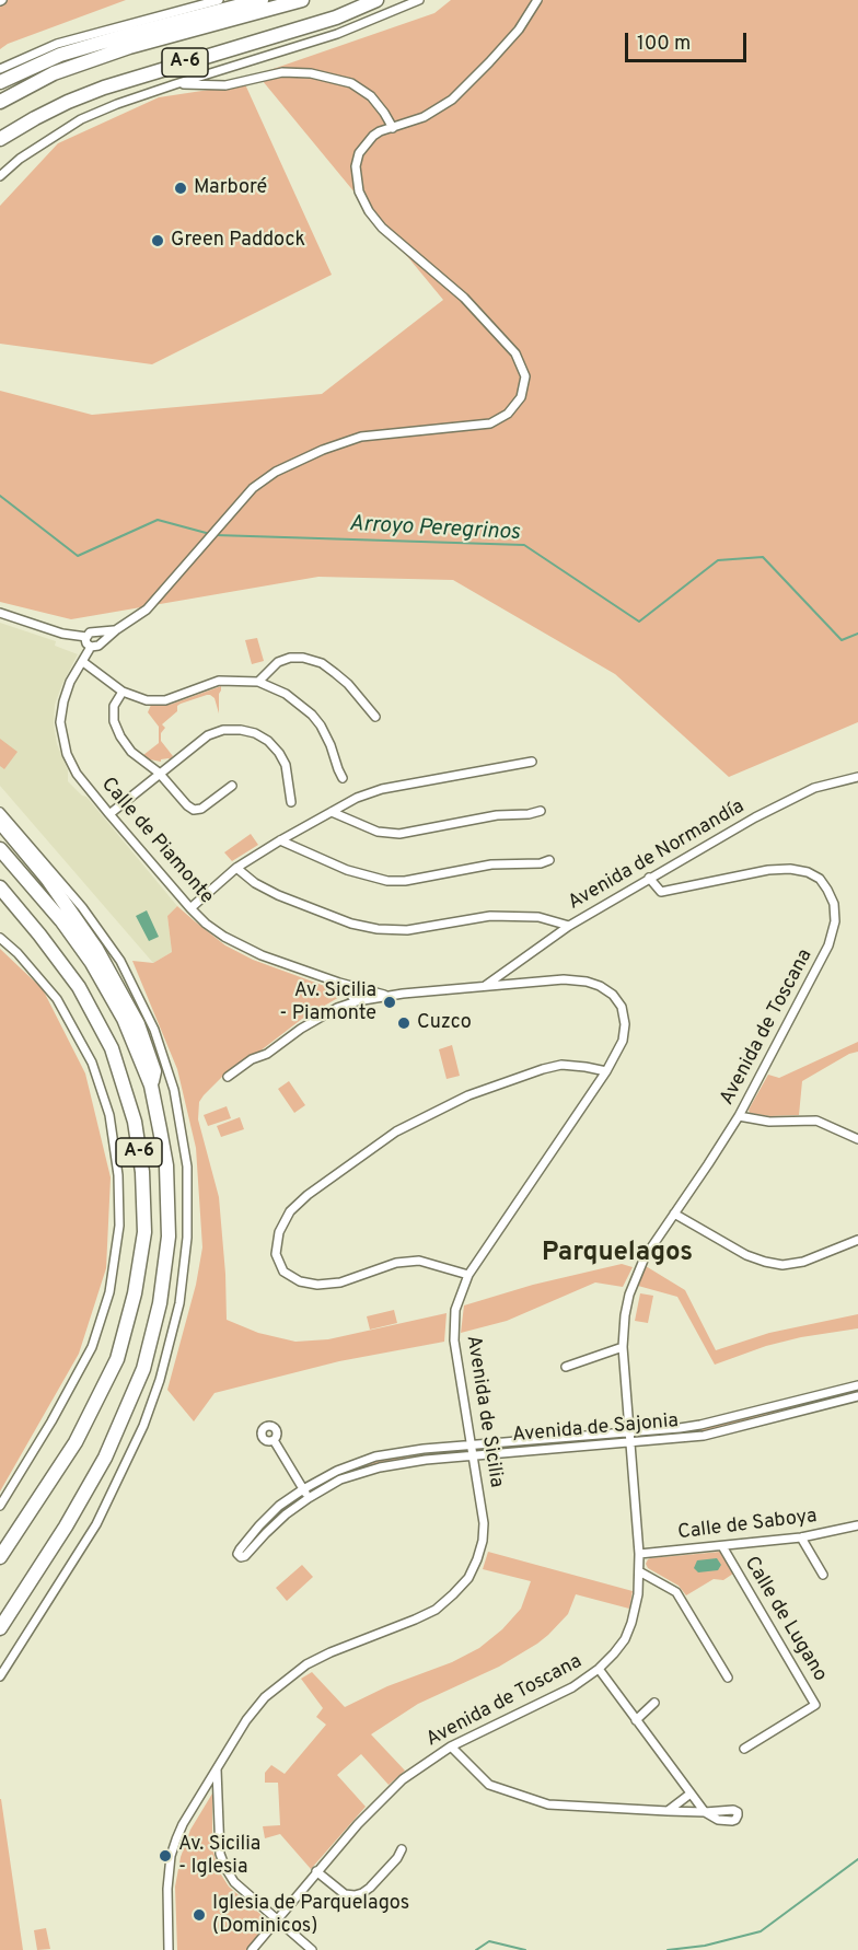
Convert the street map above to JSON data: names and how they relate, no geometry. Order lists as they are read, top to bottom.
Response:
{
  "streets": {
    "highway": ["A-6"],
    "street": [
      "Calle de Piamonte",
      "Avenida de Normandía",
      "Avenida de Toscana",
      "Avenida de Sicilia",
      "Avenida de Sajonia",
      "Calle de Saboya",
      "Calle de Lugano"
    ]
  },
  "crossings": [
    ["Calle de Piamonte", "Avenida de Sicilia"],
    ["Avenida de Normandía", "Avenida de Toscana"],
    ["Avenida de Normandía", "Avenida de Sicilia"],
    ["Avenida de Toscana", "Avenida de Sajonia"],
    ["Avenida de Toscana", "Calle de Saboya"],
    ["Avenida de Sicilia", "Avenida de Sajonia"],
    ["Calle de Saboya", "Calle de Lugano"]
  ],
  "districts": ["Parquelagos"],
  "water": ["Arroyo Peregrinos"],
  "places": [
    "Marboré",
    "Green Paddock",
    "Av. Sicilia - Piamonte",
    "Cuzco",
    "Av. Sicilia - Iglesia",
    "Iglesia de Parquelagos (Dominicos)"
  ],
  "scale_bar": "100 m"
}
